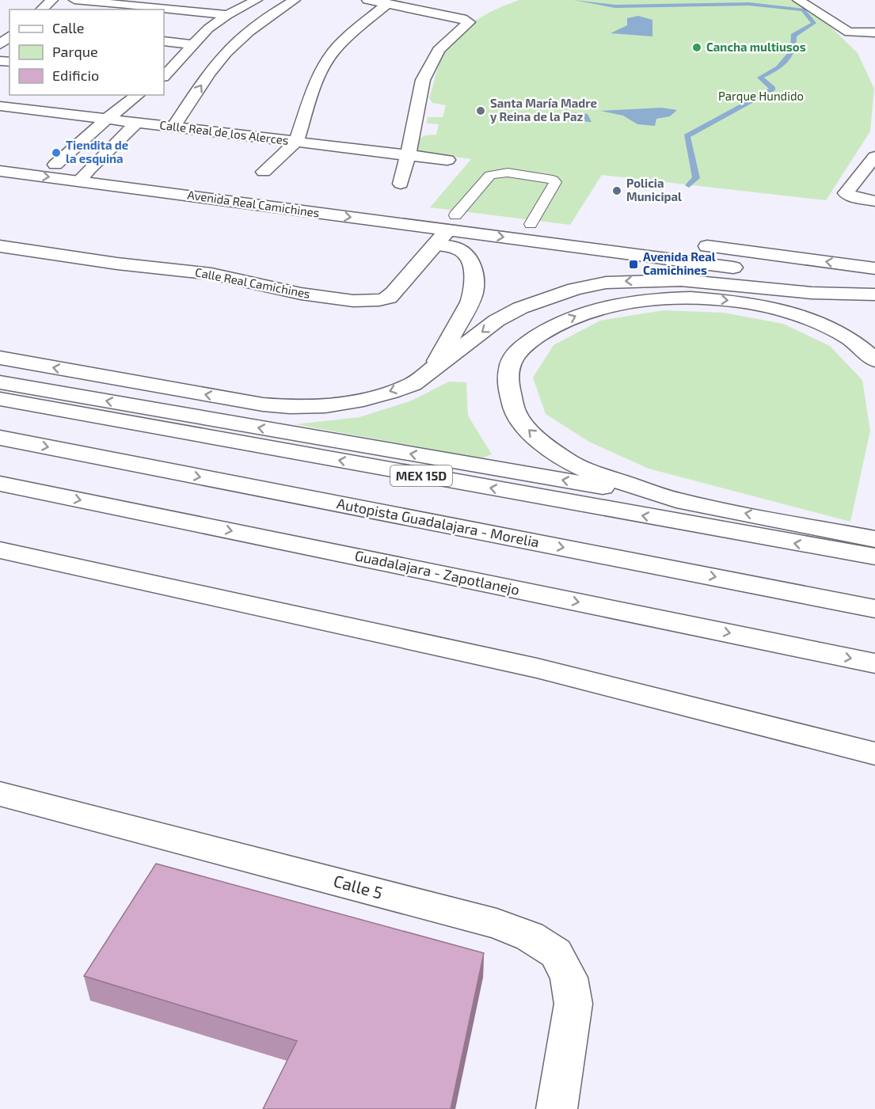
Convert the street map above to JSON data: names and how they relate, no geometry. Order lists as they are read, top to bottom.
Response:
{
  "streets": {
    "main road": [
      "Calle Real de los Alerces",
      "Avenida Real Camichines",
      "Calle Real Camichines",
      "MEX 15D",
      "Autopista Guadalajara - Morelia",
      "Guadalajara - Zapotlanejo",
      "Calle 5"
    ]
  },
  "crossings": [
    ["Avenida Real Camichines", "Calle Real Camichines"]
  ],
  "parks": ["Parque Hundido"],
  "places": {
    "other": [
      "Cancha multiusos",
      "Santa María Madre y Reina de la Paz",
      "Tiendita de la esquina",
      "Policia Municipal"
    ],
    "transit": ["Avenida Real Camichines"]
  },
  "legend": ["Calle", "Parque", "Edificio"]
}
